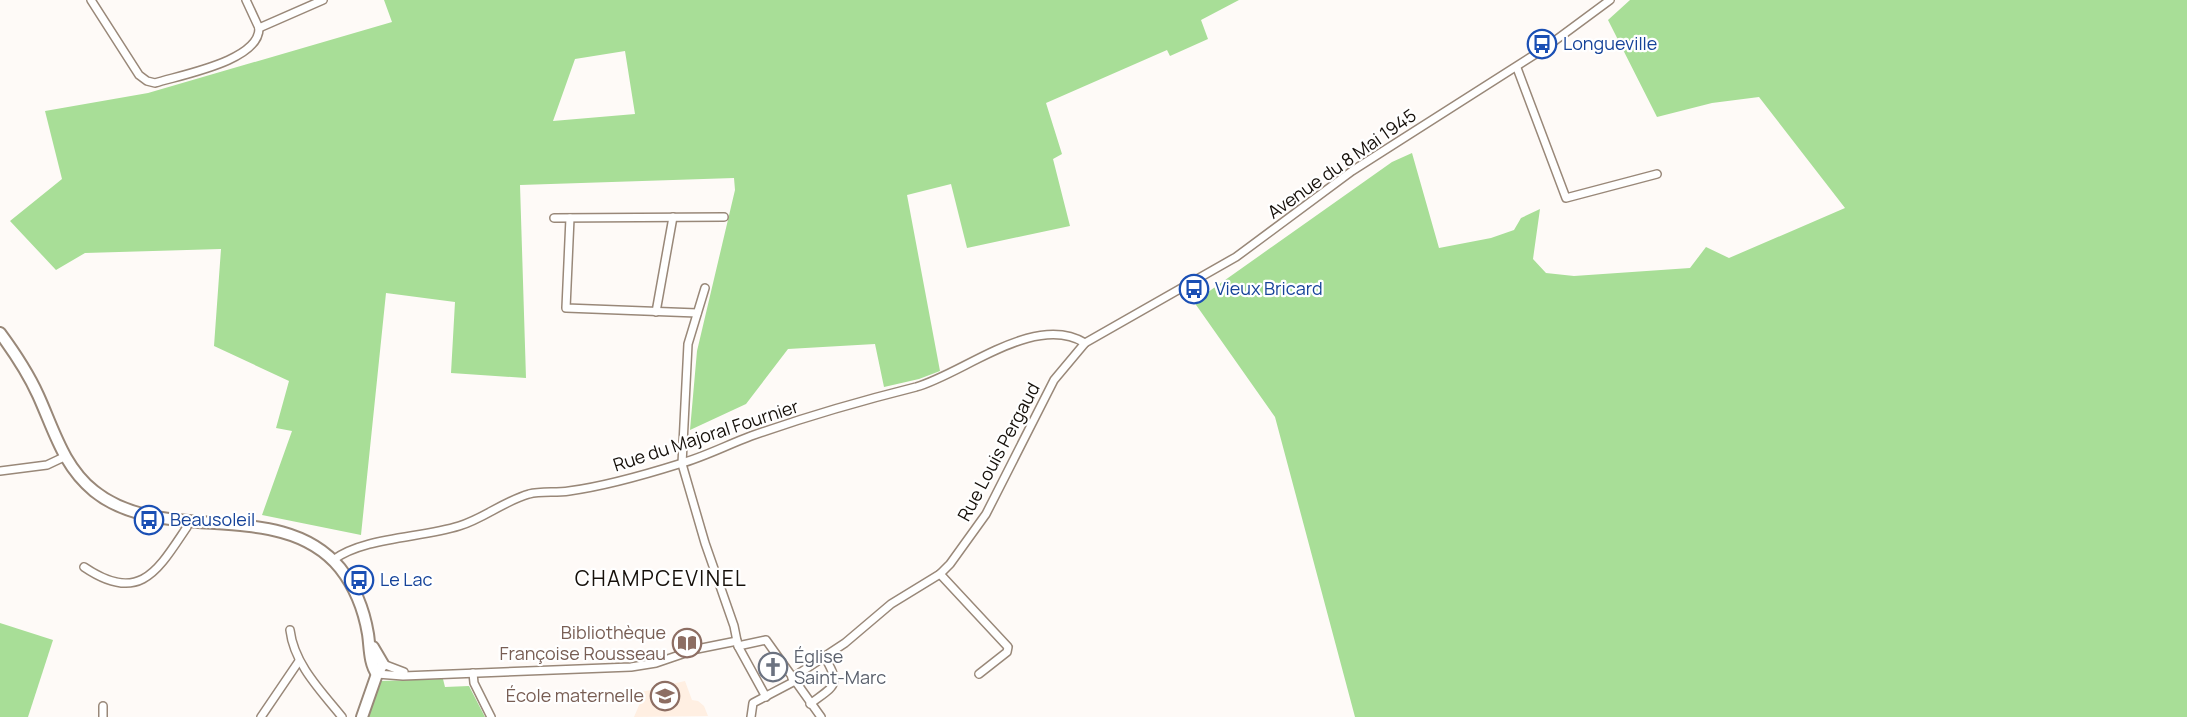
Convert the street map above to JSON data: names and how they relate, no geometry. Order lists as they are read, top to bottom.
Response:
{
  "streets": {
    "street": ["Avenue du 8 Mai 1945", "Rue du Majoral Fournier", "Rue Louis Pergaud"]
  },
  "crossings": [
    ["Avenue du 8 Mai 1945", "Rue du Majoral Fournier"],
    ["Avenue du 8 Mai 1945", "Rue Louis Pergaud"],
    ["Rue du Majoral Fournier", "Rue Louis Pergaud"]
  ],
  "districts": ["CHAMPCEVINEL"],
  "places": {
    "bus stop": [
      "Longueville",
      "Vieux Bricard",
      "Beausoleil",
      "Le Lac"
    ],
    "library": ["Bibliothèque Françoise Rousseau"],
    "church": ["Église Saint-Marc"],
    "school or university": ["École maternelle"]
  }
}
